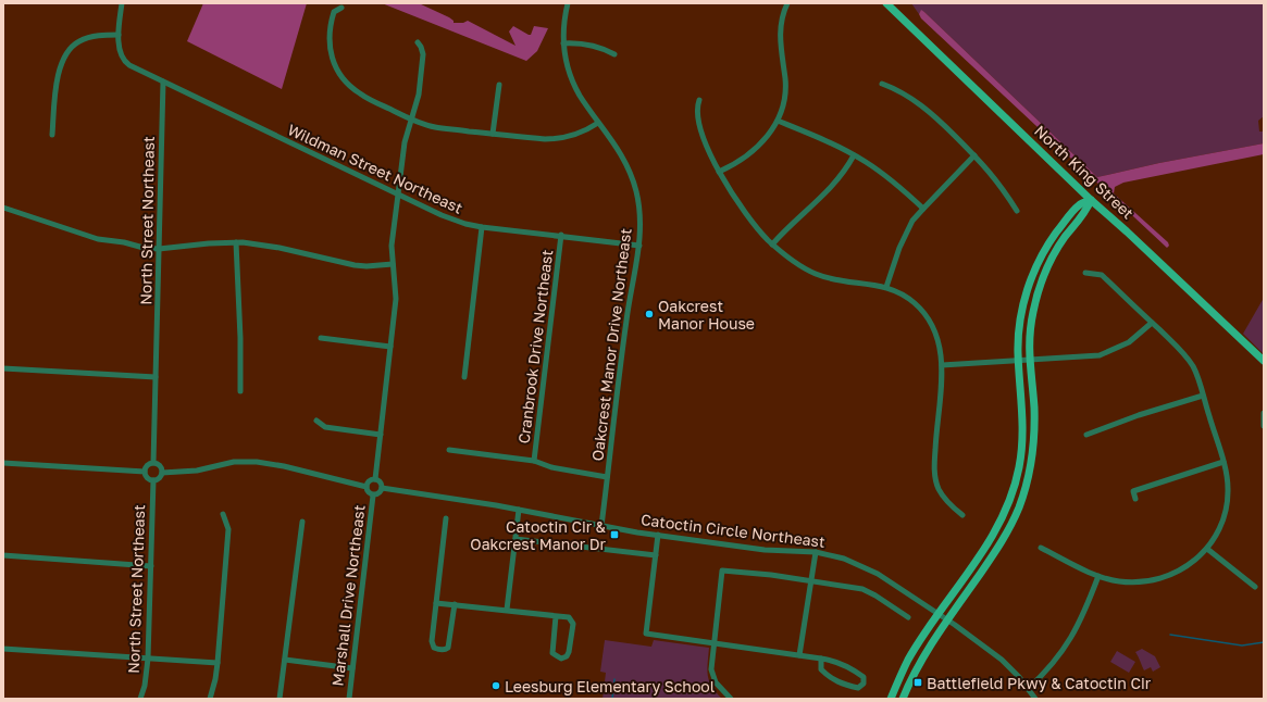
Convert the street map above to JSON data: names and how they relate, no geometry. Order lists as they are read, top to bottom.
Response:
{
  "streets": {
    "main road": ["North King Street"],
    "street": [
      "Wildman Street Northeast",
      "North Street Northeast",
      "Oakcrest Manor Drive Northeast",
      "Cranbrook Drive Northeast",
      "Catoctin Circle Northeast",
      "Marshall Drive Northeast"
    ]
  },
  "crossings": [
    ["Wildman Street Northeast", "North Street Northeast"],
    ["Wildman Street Northeast", "Oakcrest Manor Drive Northeast"],
    ["Wildman Street Northeast", "Cranbrook Drive Northeast"],
    ["Oakcrest Manor Drive Northeast", "Catoctin Circle Northeast"],
    ["Catoctin Circle Northeast", "Marshall Drive Northeast"]
  ],
  "places": {
    "other": ["Oakcrest Manor House", "Leesburg Elementary School"],
    "transit": ["Catoctin Cir & Oakcrest Manor Dr", "Battlefield Pkwy & Catoctin Cir"]
  }
}
